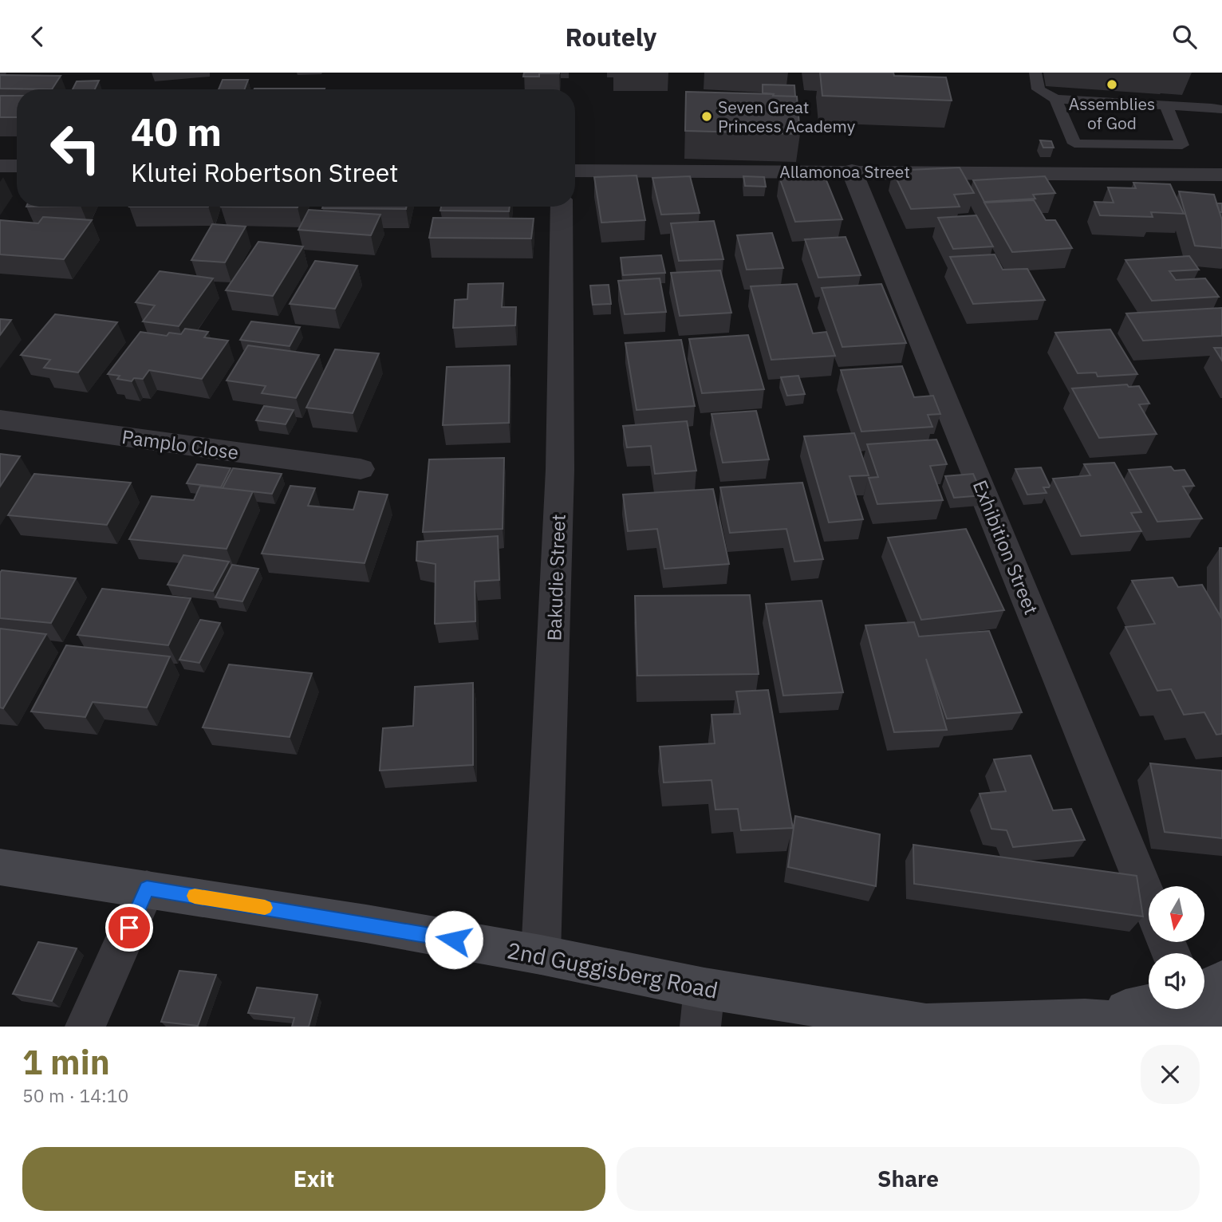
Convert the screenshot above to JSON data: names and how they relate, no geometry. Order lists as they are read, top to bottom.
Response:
{
  "streets": {
    "main road": ["2nd Guggisberg Road"],
    "street": [
      "Allamonoa Street",
      "Pamplo Close",
      "Exhibition Street",
      "Bakudie Street"
    ]
  },
  "crossings": [
    ["Allamonoa Street", "Exhibition Street"],
    ["Bakudie Street", "2nd Guggisberg Road"]
  ],
  "places": ["Assemblies of God", "Seven Great Princess Academy"],
  "north": "bottom",
  "page": {
    "header": "Routely",
    "turn": ["40 m", "Klutei Robertson Street"],
    "heading": ["1 min", "50 m · 14:10"],
    "buttons": ["Exit", "Share"]
  }
}
